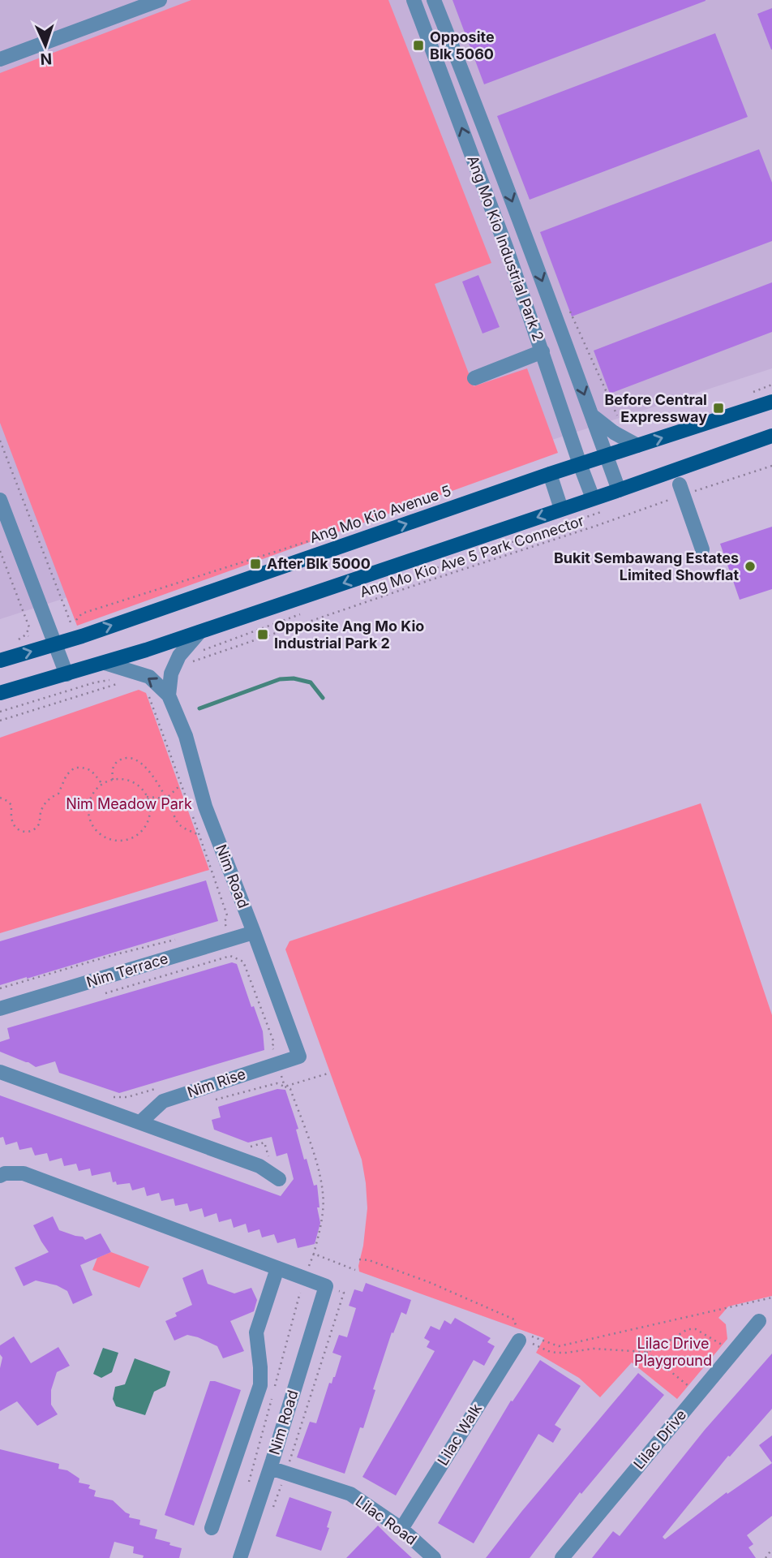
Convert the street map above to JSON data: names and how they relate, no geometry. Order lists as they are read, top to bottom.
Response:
{
  "streets": {
    "main road": ["Ang Mo Kio Avenue 5"],
    "street": [
      "Ang Mo Kio Industrial Park 2",
      "Nim Road",
      "Nim Terrace",
      "Nim Rise",
      "Lilac Walk",
      "Lilac Drive",
      "Lilac Road"
    ],
    "path": ["Ang Mo Kio Ave 5 Park Connector"]
  },
  "crossings": [
    ["Ang Mo Kio Industrial Park 2", "Ang Mo Kio Avenue 5"],
    ["Nim Road", "Nim Terrace"],
    ["Nim Road", "Nim Rise"],
    ["Nim Road", "Lilac Road"],
    ["Lilac Walk", "Lilac Road"]
  ],
  "parks": ["Nim Meadow Park", "Lilac Drive Playground"],
  "places": {
    "transit": [
      "Opposite Blk 5060",
      "Before Central Expressway",
      "After Blk 5000",
      "Opposite Ang Mo Kio Industrial Park 2"
    ],
    "other": ["Bukit Sembawang Estates Limited Showflat"]
  },
  "north": "bottom"
}
